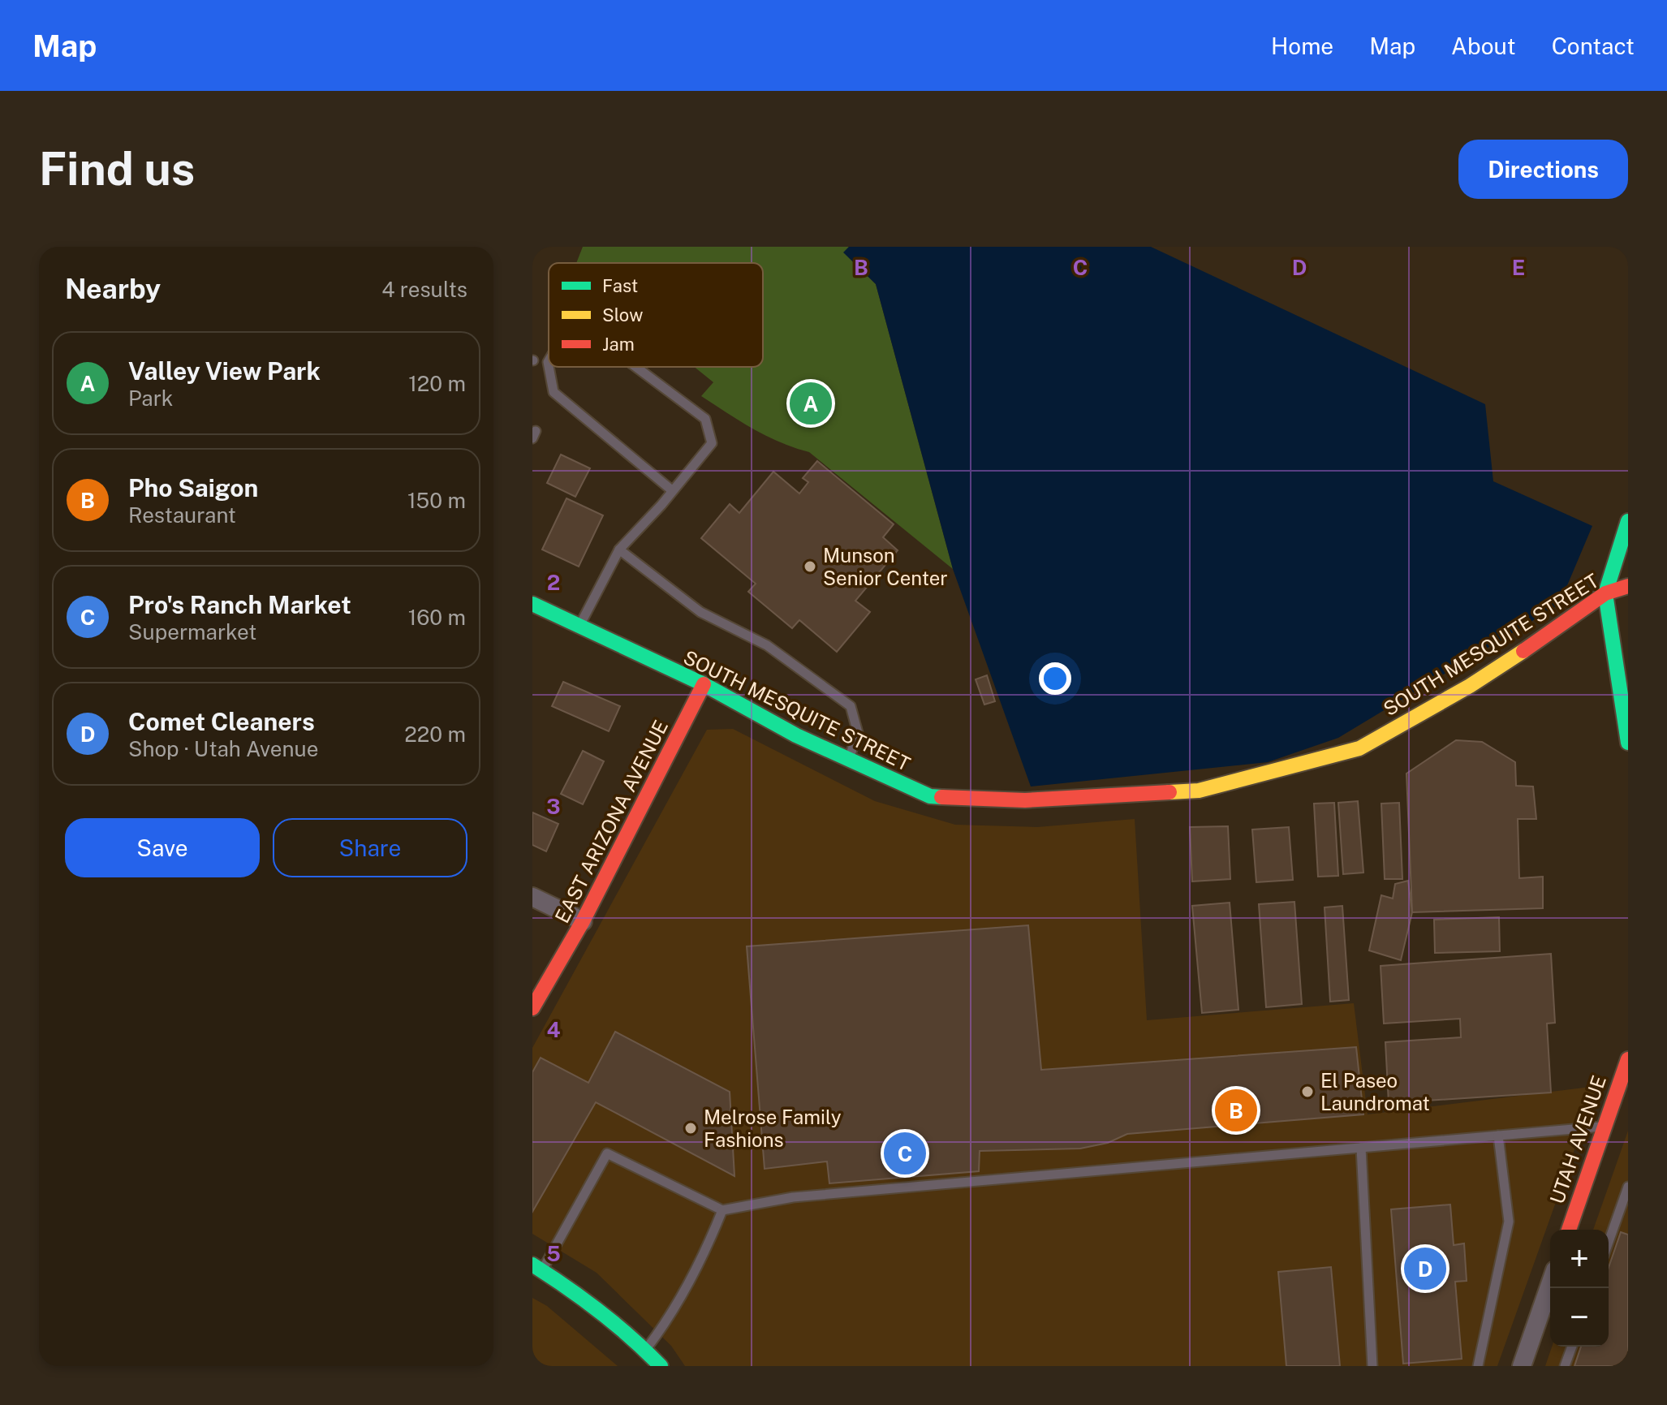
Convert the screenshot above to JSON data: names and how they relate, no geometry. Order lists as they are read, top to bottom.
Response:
{
  "streets": {
    "street": ["SOUTH MESQUITE STREET", "EAST ARIZONA AVENUE", "UTAH AVENUE"]
  },
  "crossings": [
    ["SOUTH MESQUITE STREET", "EAST ARIZONA AVENUE"]
  ],
  "places": ["Munson Senior Center", "El Paseo Laundromat", "Melrose Family Fashions"],
  "legend": ["Fast", "Slow", "Jam"],
  "page": {
    "header": "Map",
    "nav": [
      "Home",
      "Map",
      "About",
      "Contact"
    ],
    "buttons": [
      "Directions",
      ["Save", "Share"]
    ],
    "title": "Find us",
    "heading": ["Nearby", "4 results"],
    "list": [
      {
        "mark": "A",
        "name": "Valley View Park",
        "note": "Park",
        "value": "120 m"
      },
      {
        "mark": "B",
        "name": "Pho Saigon",
        "note": "Restaurant",
        "value": "150 m"
      },
      {
        "mark": "C",
        "name": "Pro's Ranch Market",
        "note": "Supermarket",
        "value": "160 m"
      },
      {
        "mark": "D",
        "name": "Comet Cleaners",
        "note": "Shop · Utah Avenue",
        "value": "220 m"
      }
    ],
    "pins": [
      "A",
      "B",
      "C",
      "D"
    ],
    "map_buttons": ["+", "−"]
  },
  "grid": {
    "columns": [
      "B",
      "C",
      "D",
      "E"
    ],
    "rows": [
      "2",
      "3",
      "4",
      "5"
    ]
  }
}
